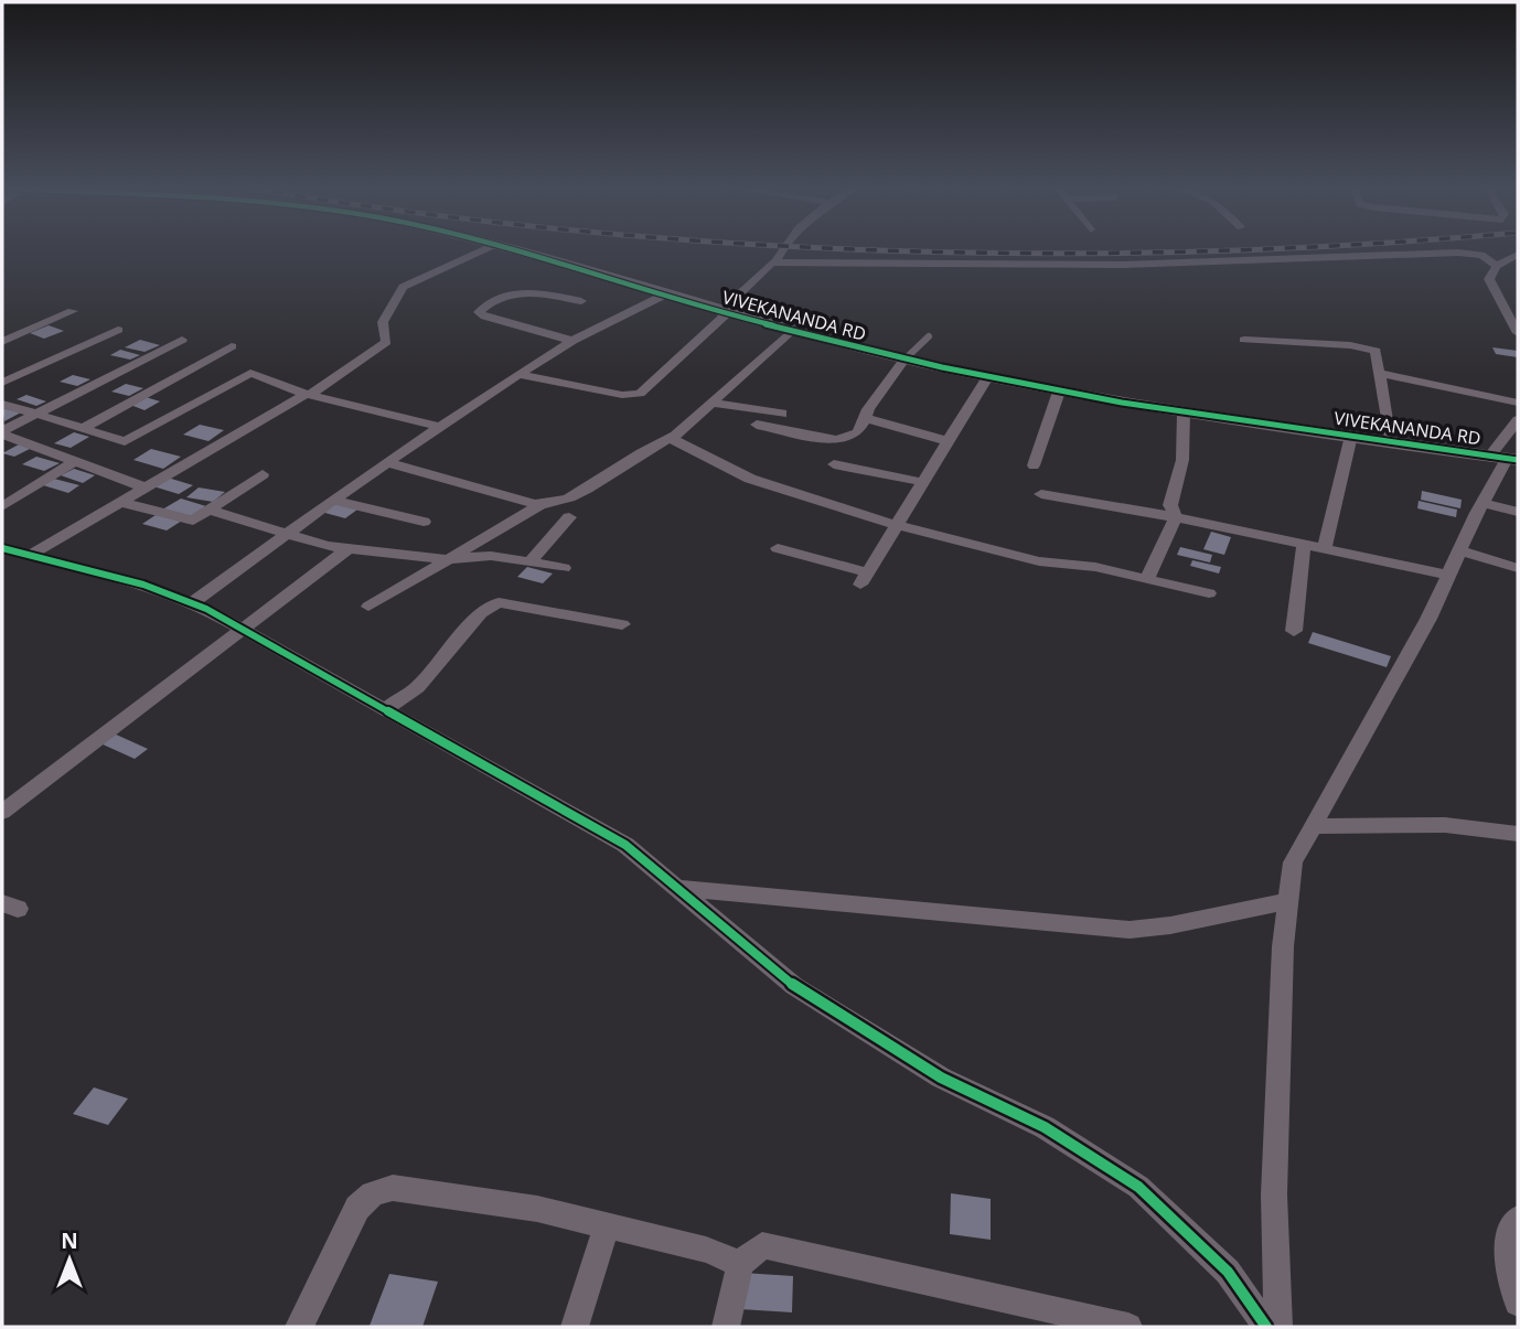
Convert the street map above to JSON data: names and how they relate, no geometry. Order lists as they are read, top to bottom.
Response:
{
  "streets": {
    "street": ["VIVEKANANDA RD"]
  },
  "north": "top"
}
